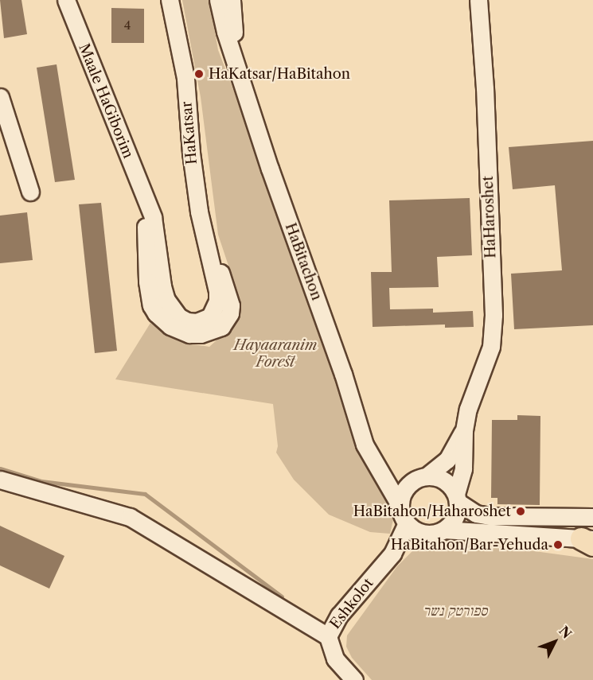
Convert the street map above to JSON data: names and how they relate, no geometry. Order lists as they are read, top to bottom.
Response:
{
  "streets": {
    "street": [
      "Maale HaGiborim",
      "HaKatsar",
      "HaHaroshet",
      "HaBitachon",
      "Eshkolot"
    ]
  },
  "crossings": [
    ["Maale HaGiborim", "HaKatsar"],
    ["HaHaroshet", "HaBitachon"],
    ["HaHaroshet", "Eshkolot"],
    ["HaBitachon", "Eshkolot"]
  ],
  "parks": ["Hayaaranim Forest", "ספורטק נשר"],
  "places": ["HaKatsar/HaBitahon", "HaBitahon/Haharoshet", "HaBitahon/Bar-Yehuda"],
  "house_numbers": ["4"],
  "north": "top right"
}
